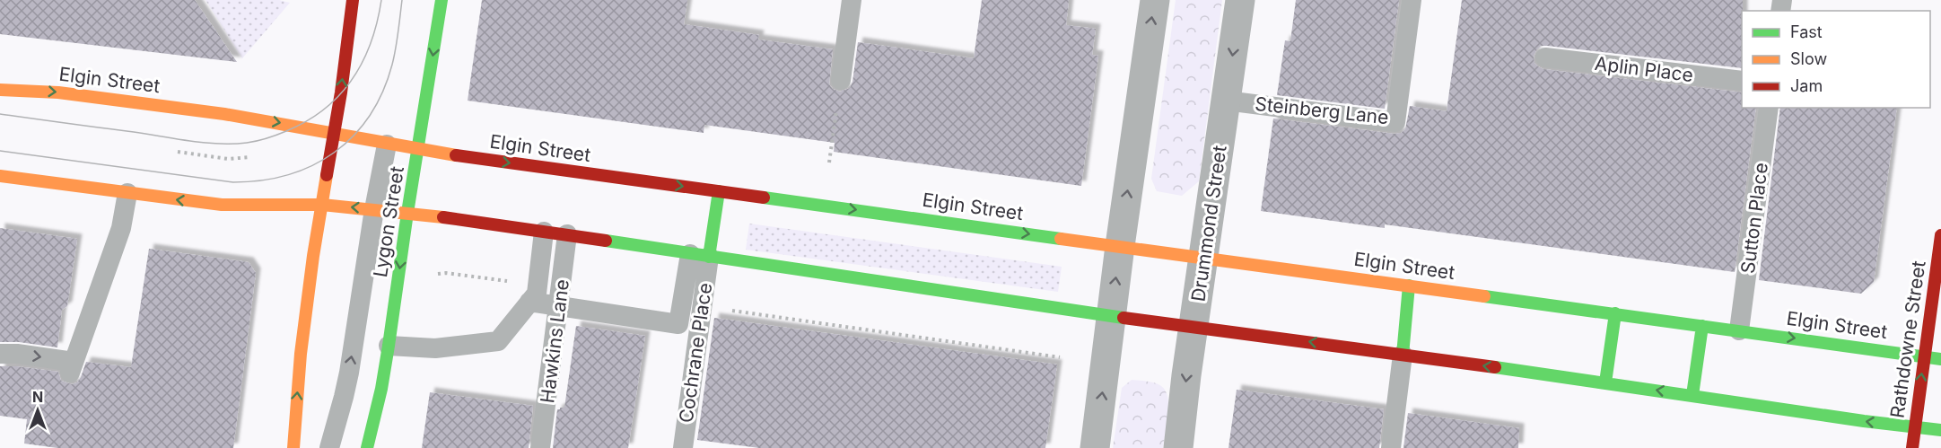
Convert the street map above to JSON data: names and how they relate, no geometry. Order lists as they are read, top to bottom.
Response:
{
  "streets": {
    "main road": ["Elgin Street", "Lygon Street", "Rathdowne Street"],
    "street": ["Drummond Street"],
    "lane": [
      "Aplin Place",
      "Steinberg Lane",
      "Sutton Place",
      "Hawkins Lane",
      "Cochrane Place"
    ]
  },
  "crossings": [
    ["Elgin Street", "Sutton Place"],
    ["Elgin Street", "Lygon Street"],
    ["Elgin Street", "Drummond Street"],
    ["Elgin Street", "Rathdowne Street"],
    ["Steinberg Lane", "Drummond Street"]
  ],
  "legend": ["Fast", "Slow", "Jam"],
  "north": "top"
}
